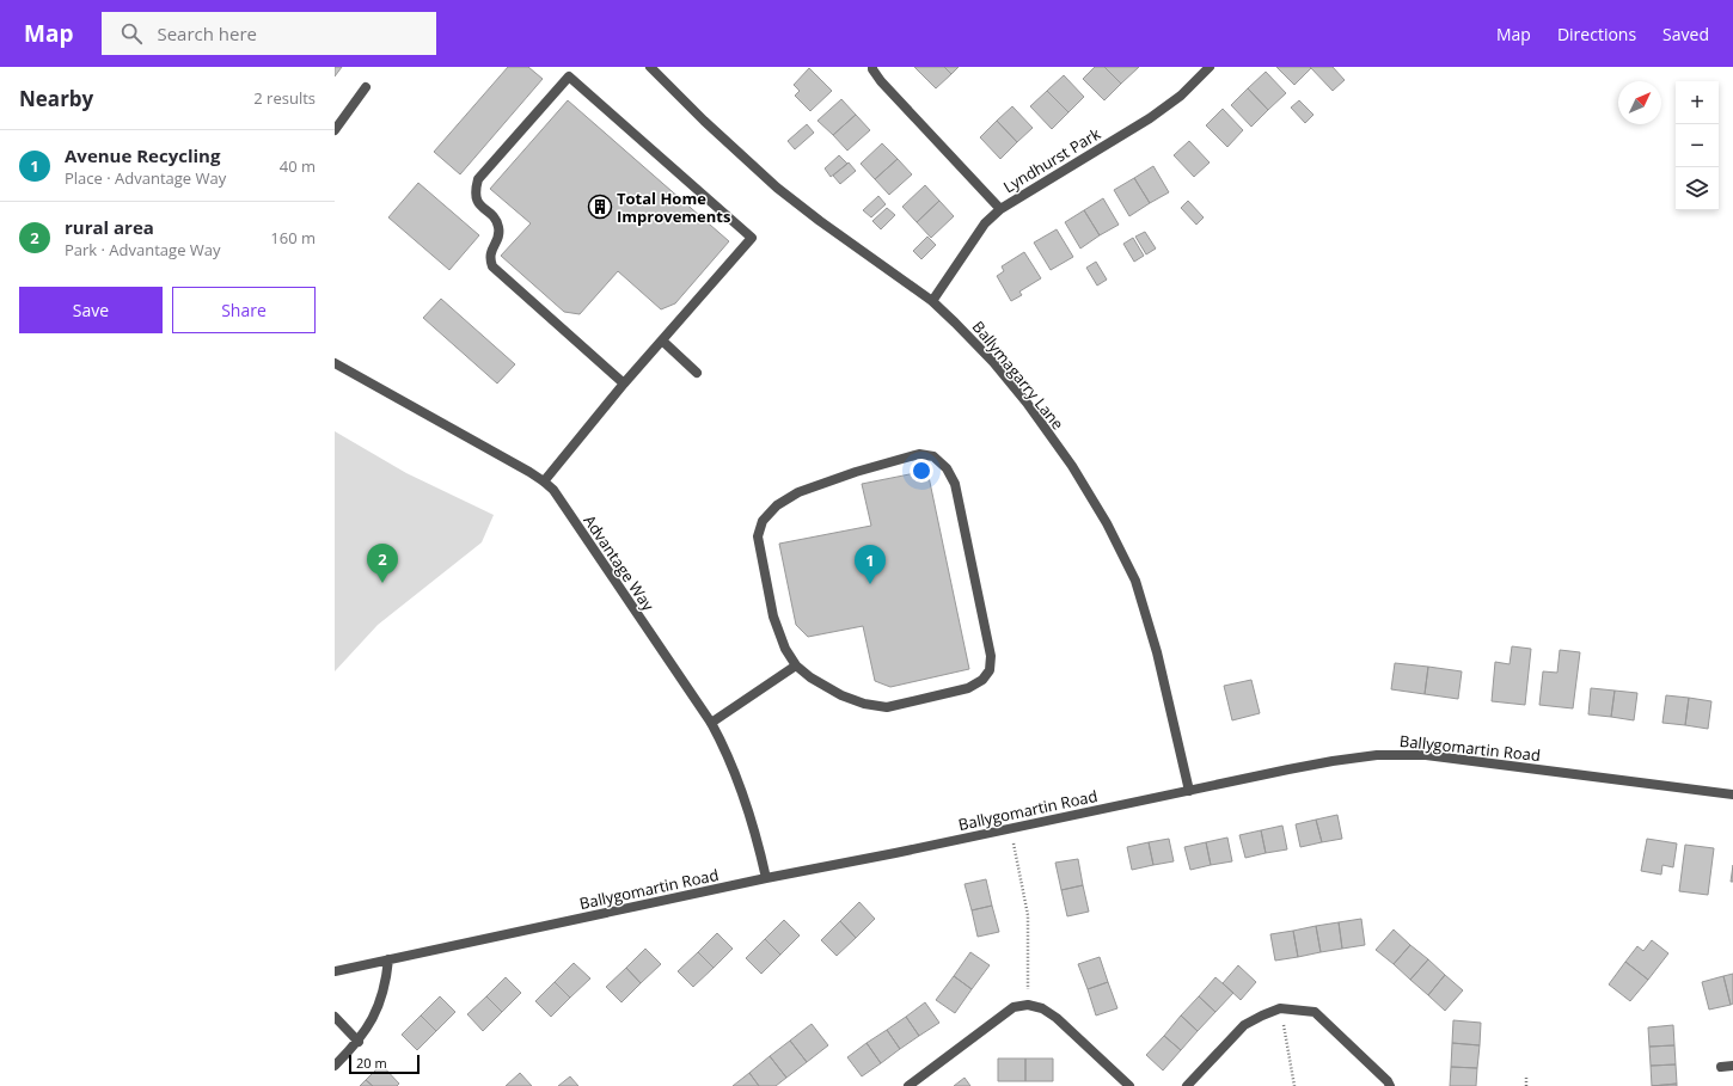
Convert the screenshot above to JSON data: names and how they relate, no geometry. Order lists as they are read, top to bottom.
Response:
{
  "streets": {
    "street": [
      "Lyndhurst Park",
      "Ballymagarry Lane",
      "Advantage Way",
      "Ballygomartin Road"
    ]
  },
  "crossings": [
    ["Lyndhurst Park", "Ballymagarry Lane"],
    ["Ballymagarry Lane", "Ballygomartin Road"],
    ["Advantage Way", "Ballygomartin Road"]
  ],
  "places": {
    "building": ["Total Home Improvements"]
  },
  "scale_bar": "20 m",
  "north": "top right",
  "page": {
    "header": "Map",
    "search": "Search here",
    "nav": ["Map", "Directions", "Saved"],
    "heading": ["Nearby", "2 results"],
    "map_buttons": ["+", "−"],
    "list": [
      {
        "mark": "1",
        "name": "Avenue Recycling",
        "note": "Place · Advantage Way",
        "value": "40 m"
      },
      {
        "mark": "2",
        "name": "rural area",
        "note": "Park · Advantage Way",
        "value": "160 m"
      }
    ],
    "buttons": ["Save", "Share"],
    "pins": ["2", "1"],
    "scale": "20 m"
  }
}
